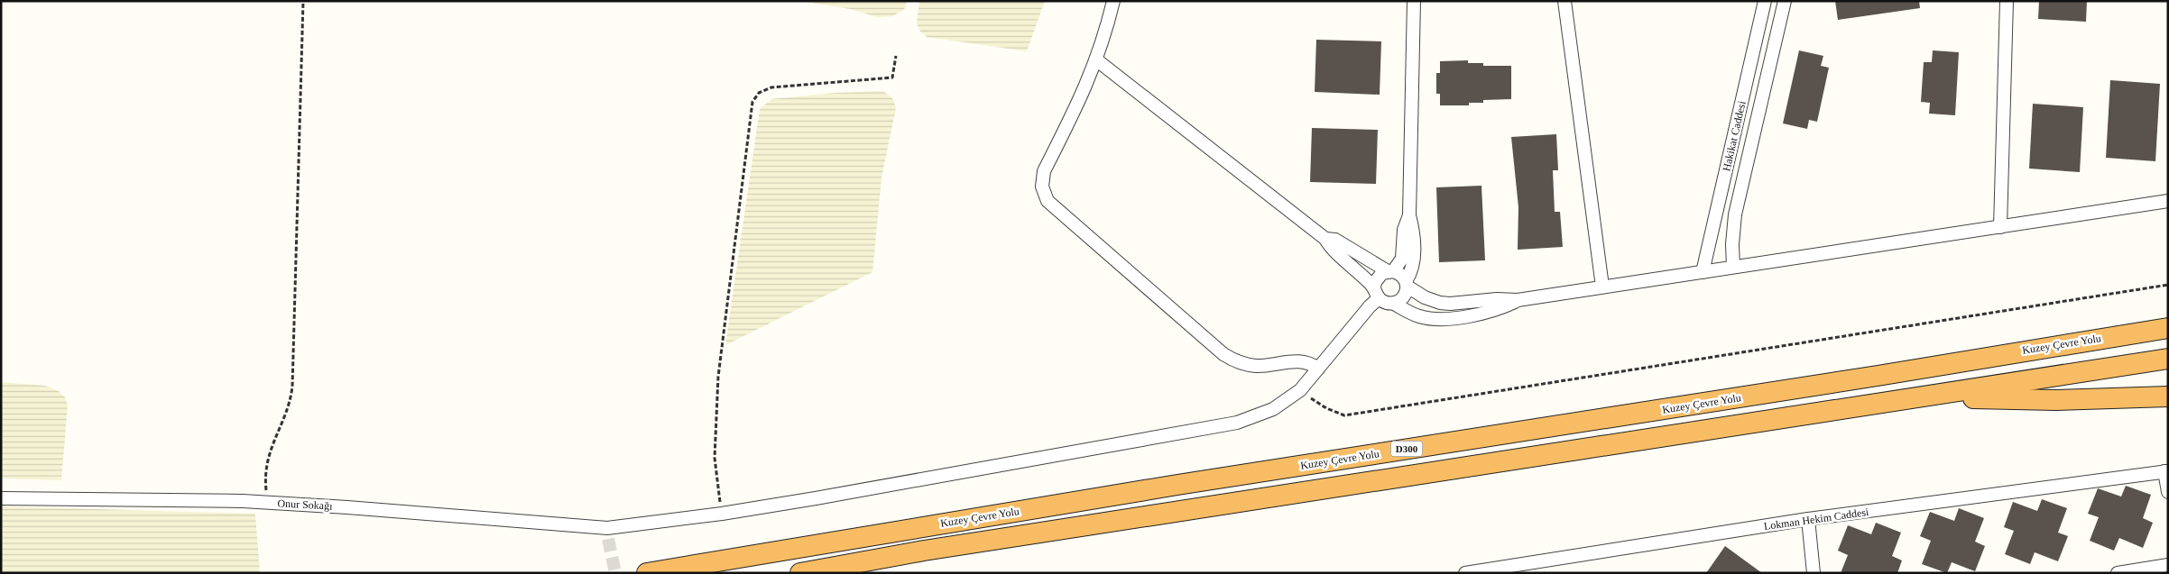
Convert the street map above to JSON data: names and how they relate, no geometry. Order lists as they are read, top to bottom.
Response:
{
  "streets": {
    "highway": ["Kuzey Çevre Yolu", "D300"],
    "street": ["Hakikat Caddesi", "Onur Sokağı", "Lokman Hekim Caddesi"]
  }
}
